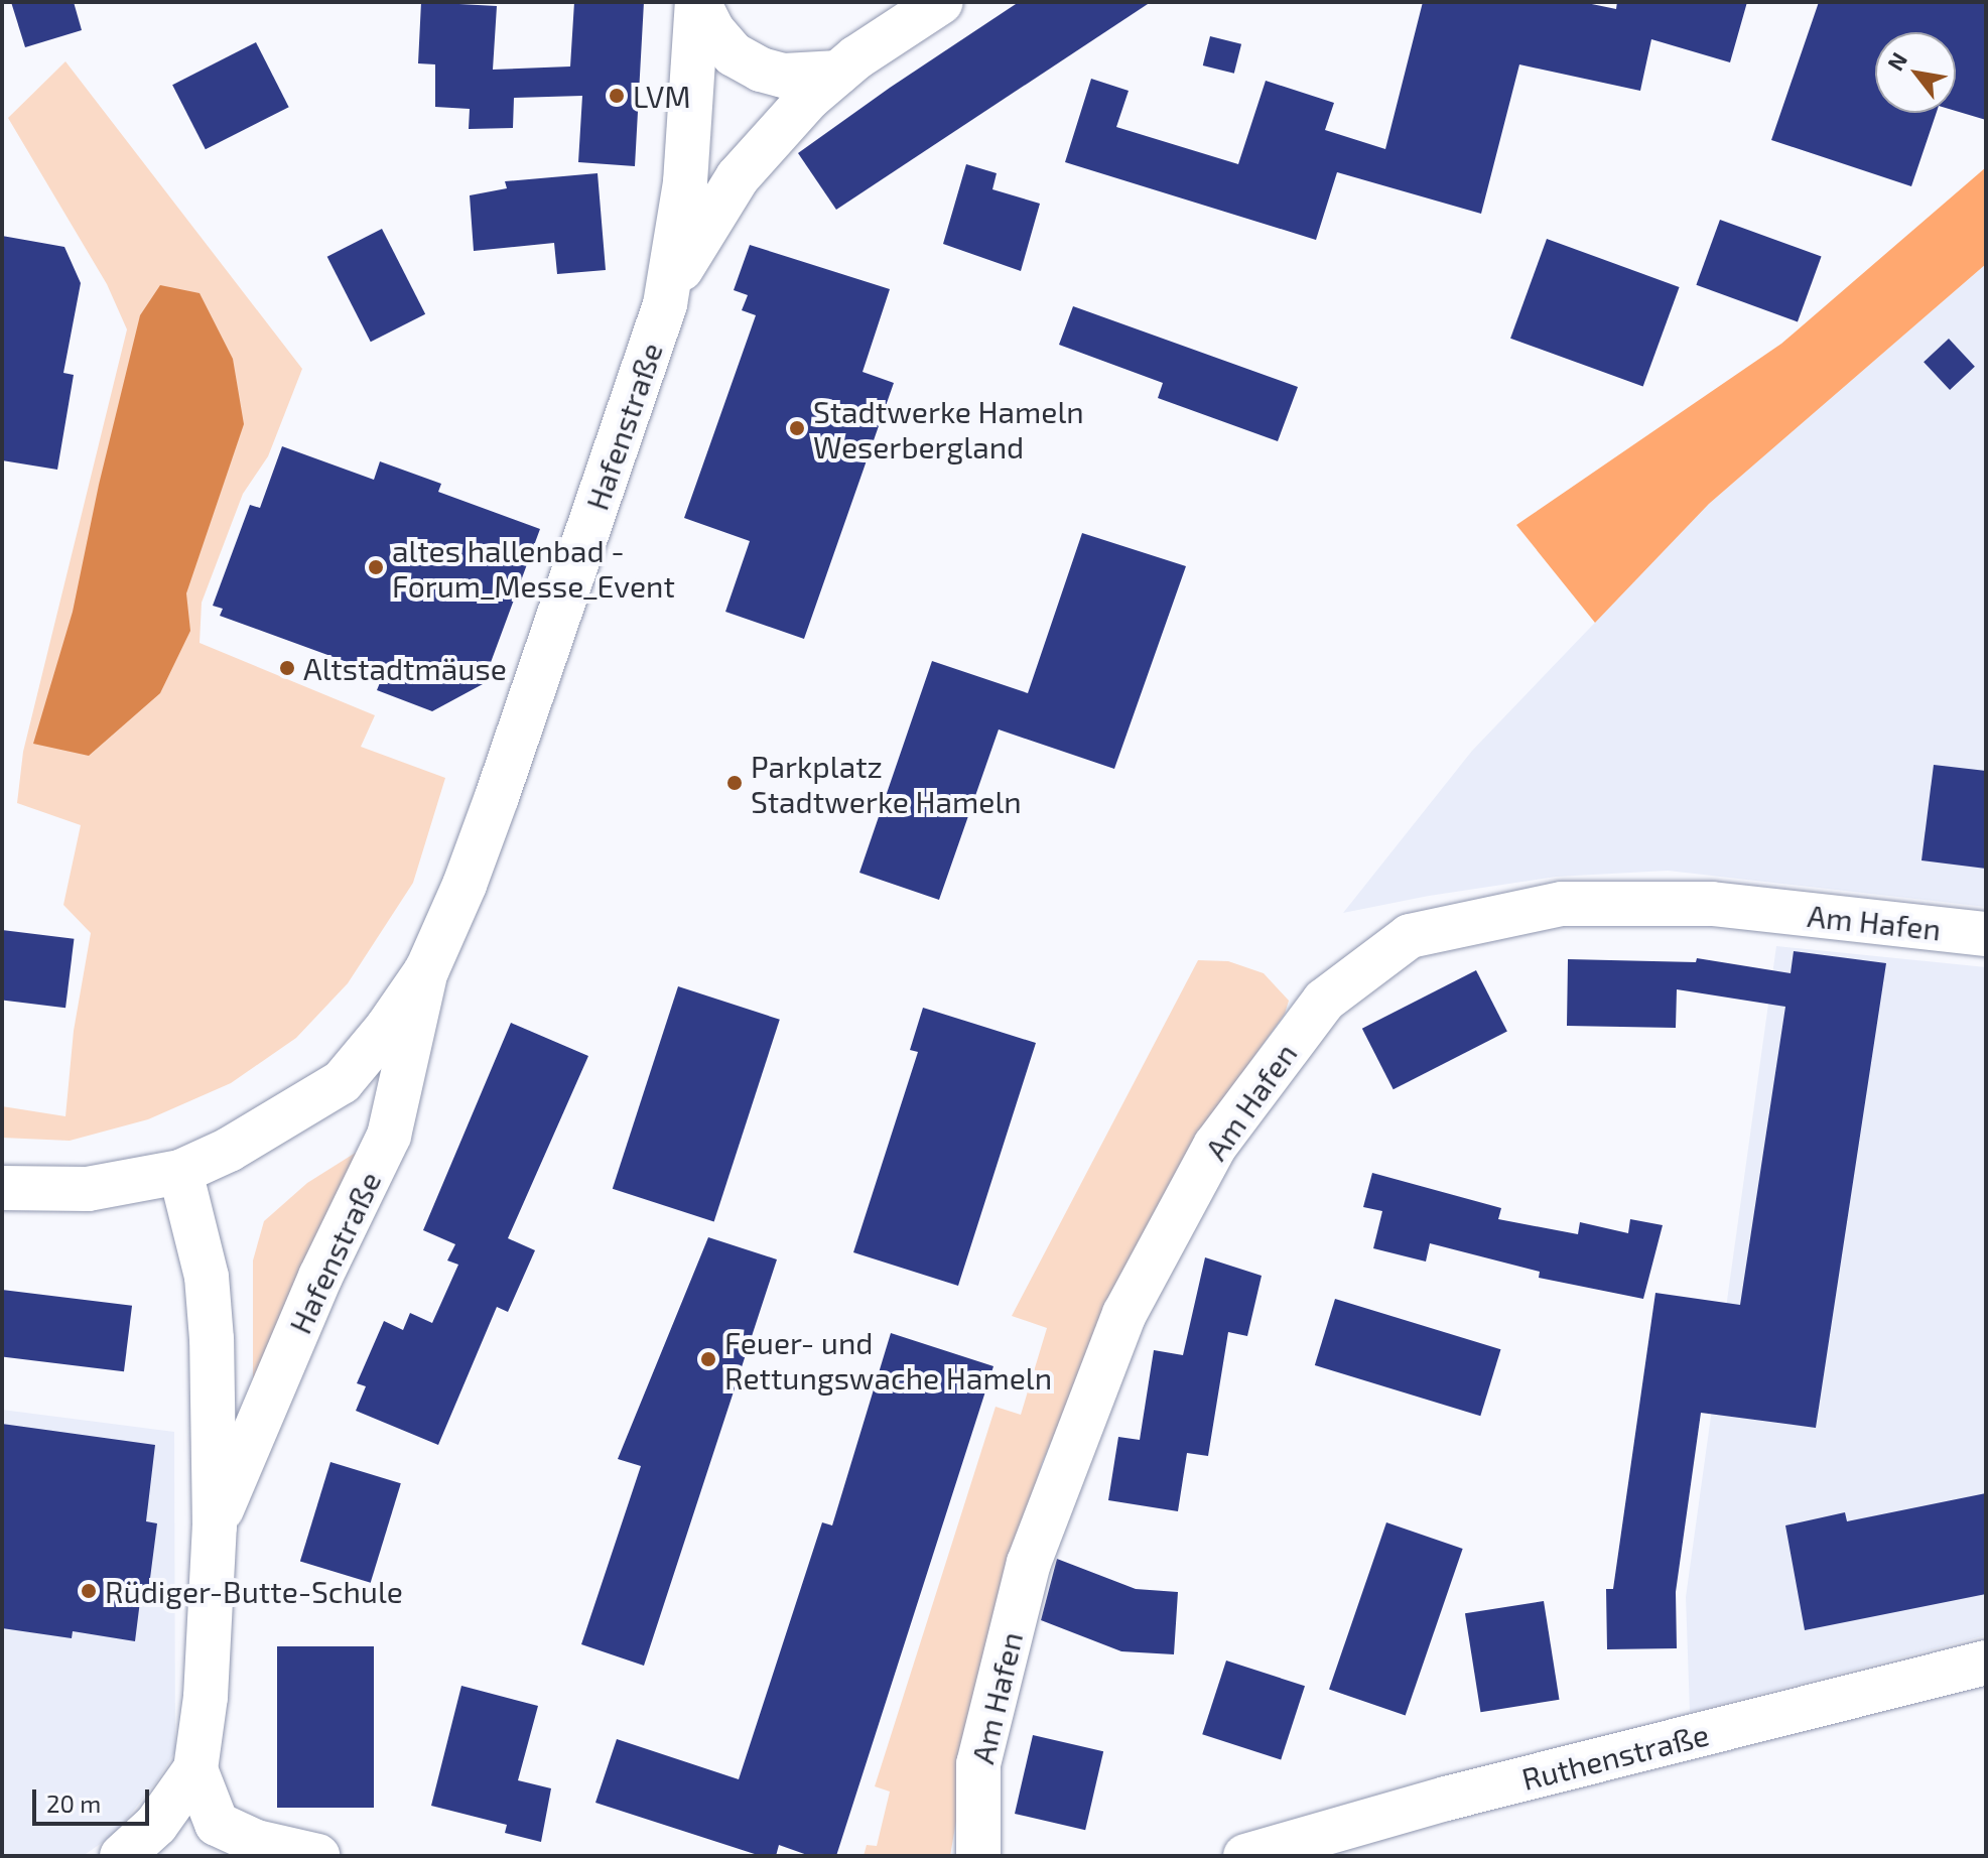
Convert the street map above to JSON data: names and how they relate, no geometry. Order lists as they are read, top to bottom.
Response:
{
  "streets": {
    "street": ["Hafenstraße", "Am Hafen", "Ruthenstraße"]
  },
  "places": [
    "LVM",
    "Stadtwerke Hameln Weserbergland",
    "altes hallenbad - Forum_Messe_Event",
    "Altstadtmäuse",
    "Parkplatz Stadtwerke Hameln",
    "Feuer- und Rettungswache Hameln",
    "Rüdiger-Butte-Schule"
  ],
  "scale_bar": "20 m",
  "north": "top left"
}
